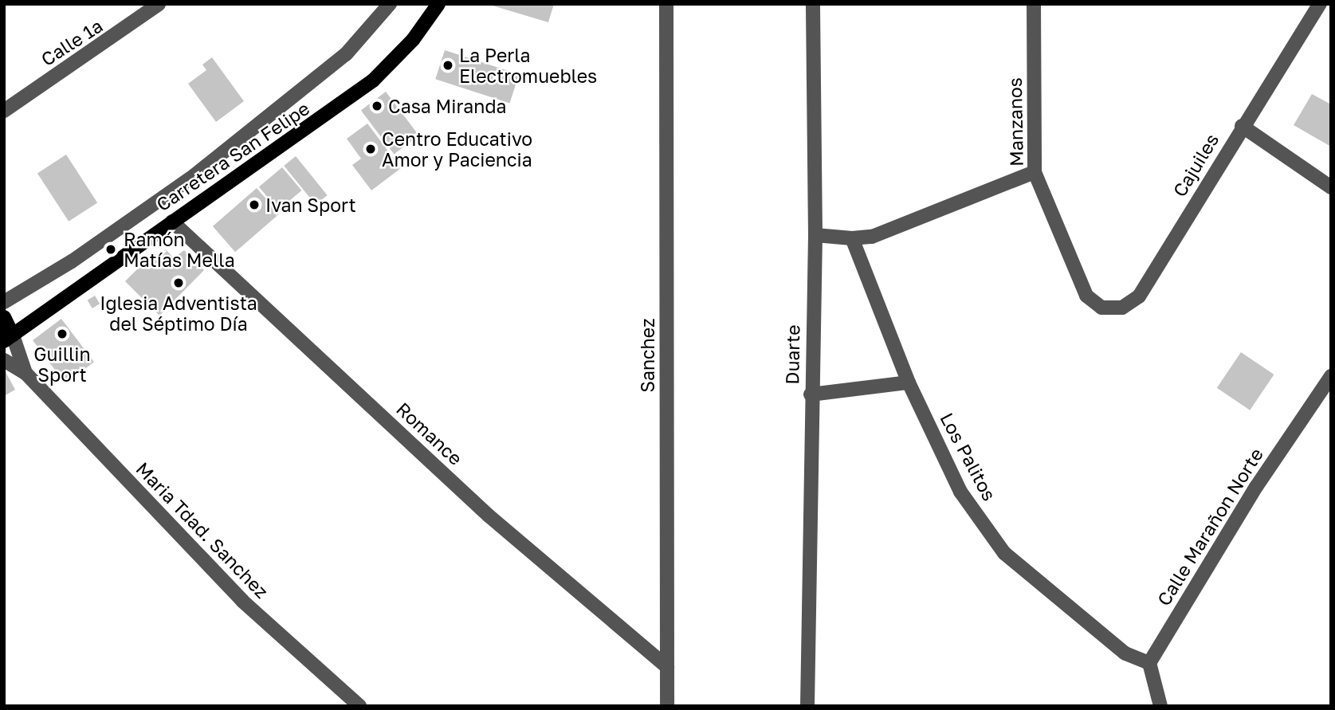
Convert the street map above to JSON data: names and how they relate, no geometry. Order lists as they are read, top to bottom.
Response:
{
  "streets": {
    "main road": ["Carretera San Felipe"],
    "street": [
      "Calle 1a",
      "Manzanos",
      "Cajuiles",
      "Duarte",
      "Sanchez",
      "Romance",
      "Los Palitos",
      "Calle Marañon Norte",
      "Maria Tdad. Sanchez"
    ]
  },
  "crossings": [
    ["Manzanos", "Cajuiles"],
    ["Carretera San Felipe", "Romance"],
    ["Sanchez", "Romance"],
    ["Los Palitos", "Calle Marañon Norte"]
  ],
  "places": [
    "La Perla Electromuebles",
    "Casa Miranda",
    "Centro Educativo Amor y Paciencia",
    "Ivan Sport",
    "Ramón Matías Mella",
    "Iglesia Adventista del Séptimo Día",
    "Guillin Sport"
  ]
}
